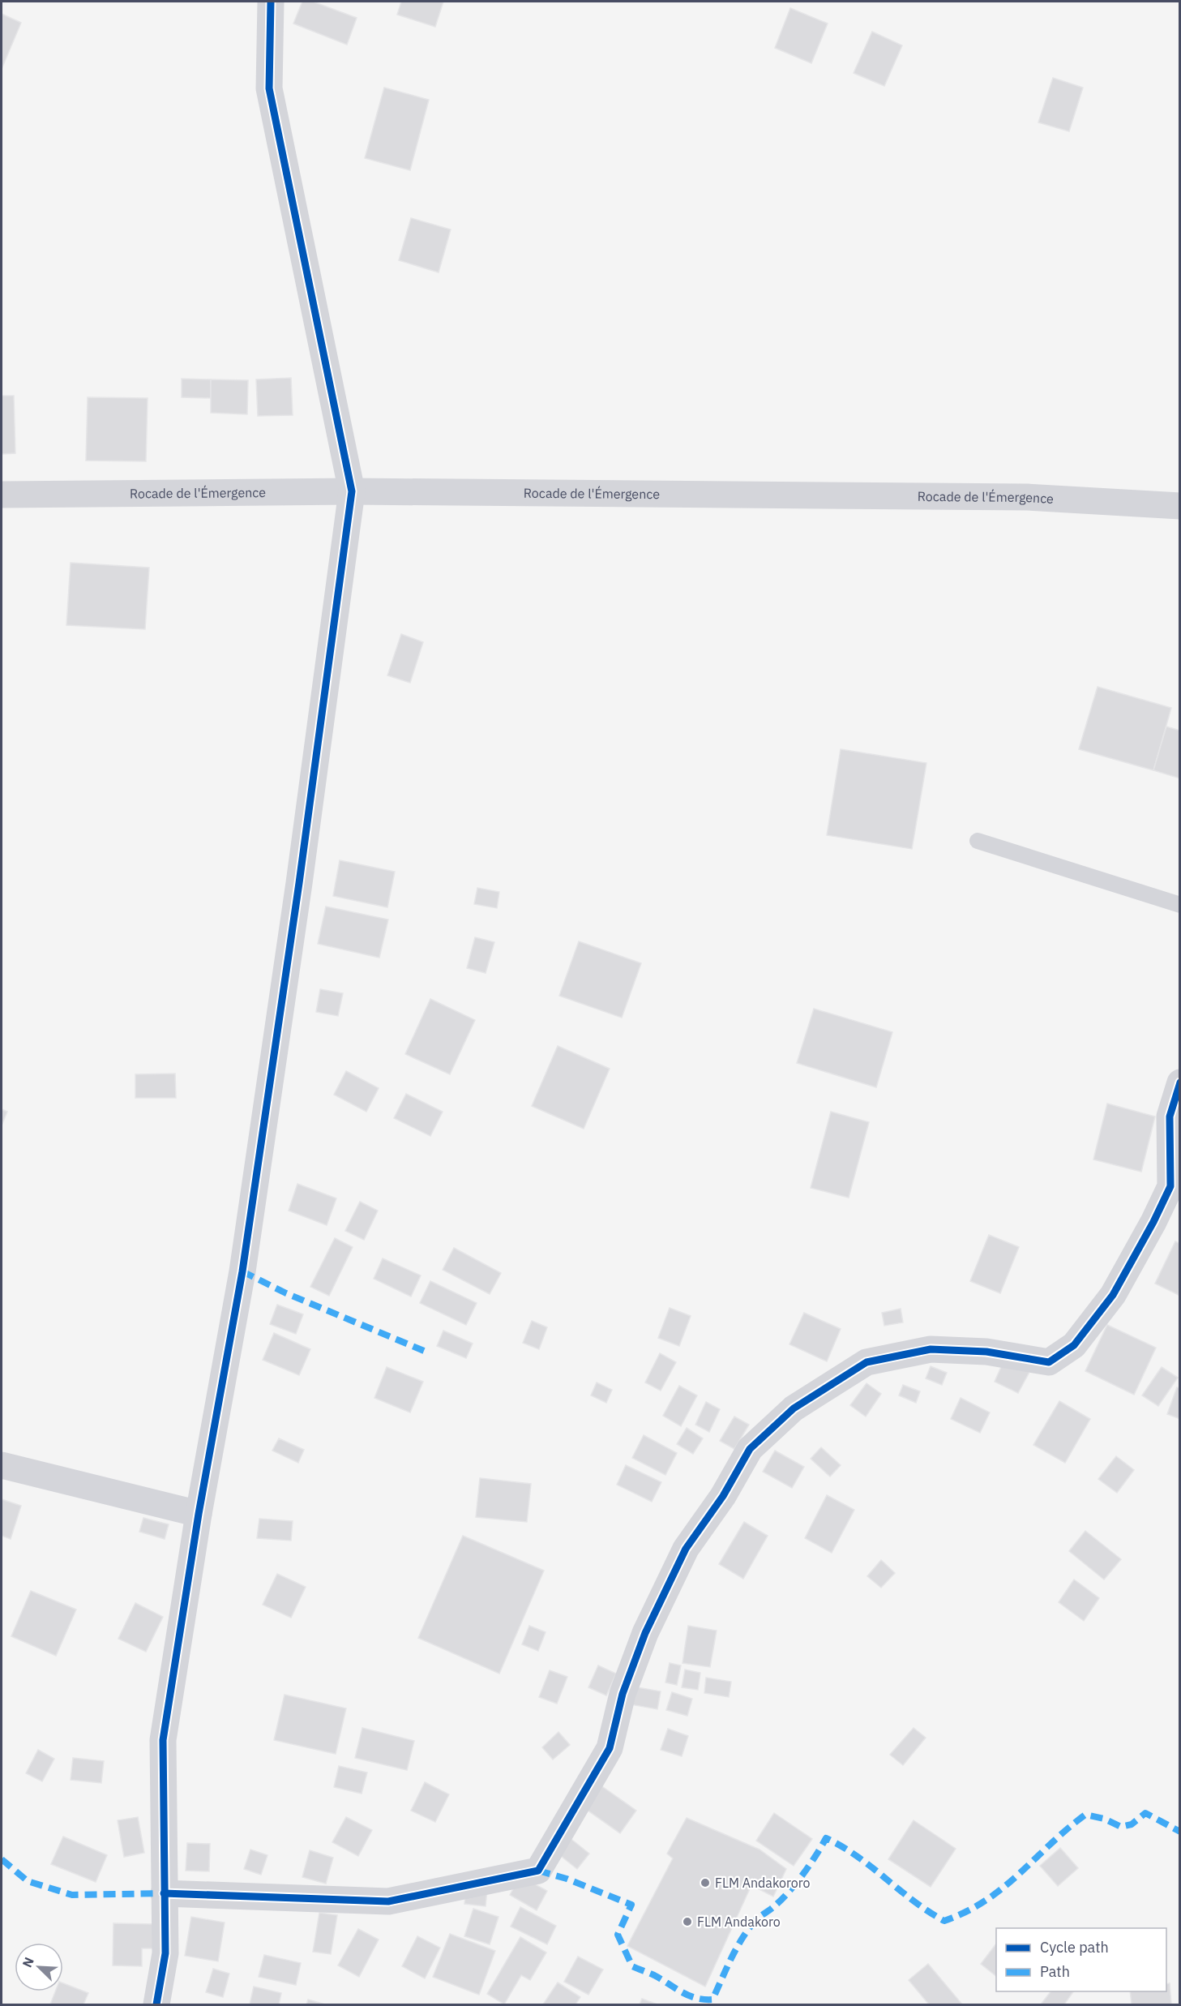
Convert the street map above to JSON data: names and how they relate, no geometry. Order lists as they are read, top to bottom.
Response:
{
  "streets": {
    "street": ["Rocade de l'Émergence"]
  },
  "places": ["FLM Andakororo", "FLM Andakoro"],
  "legend": ["Cycle path", "Path"],
  "north": "top left"
}
